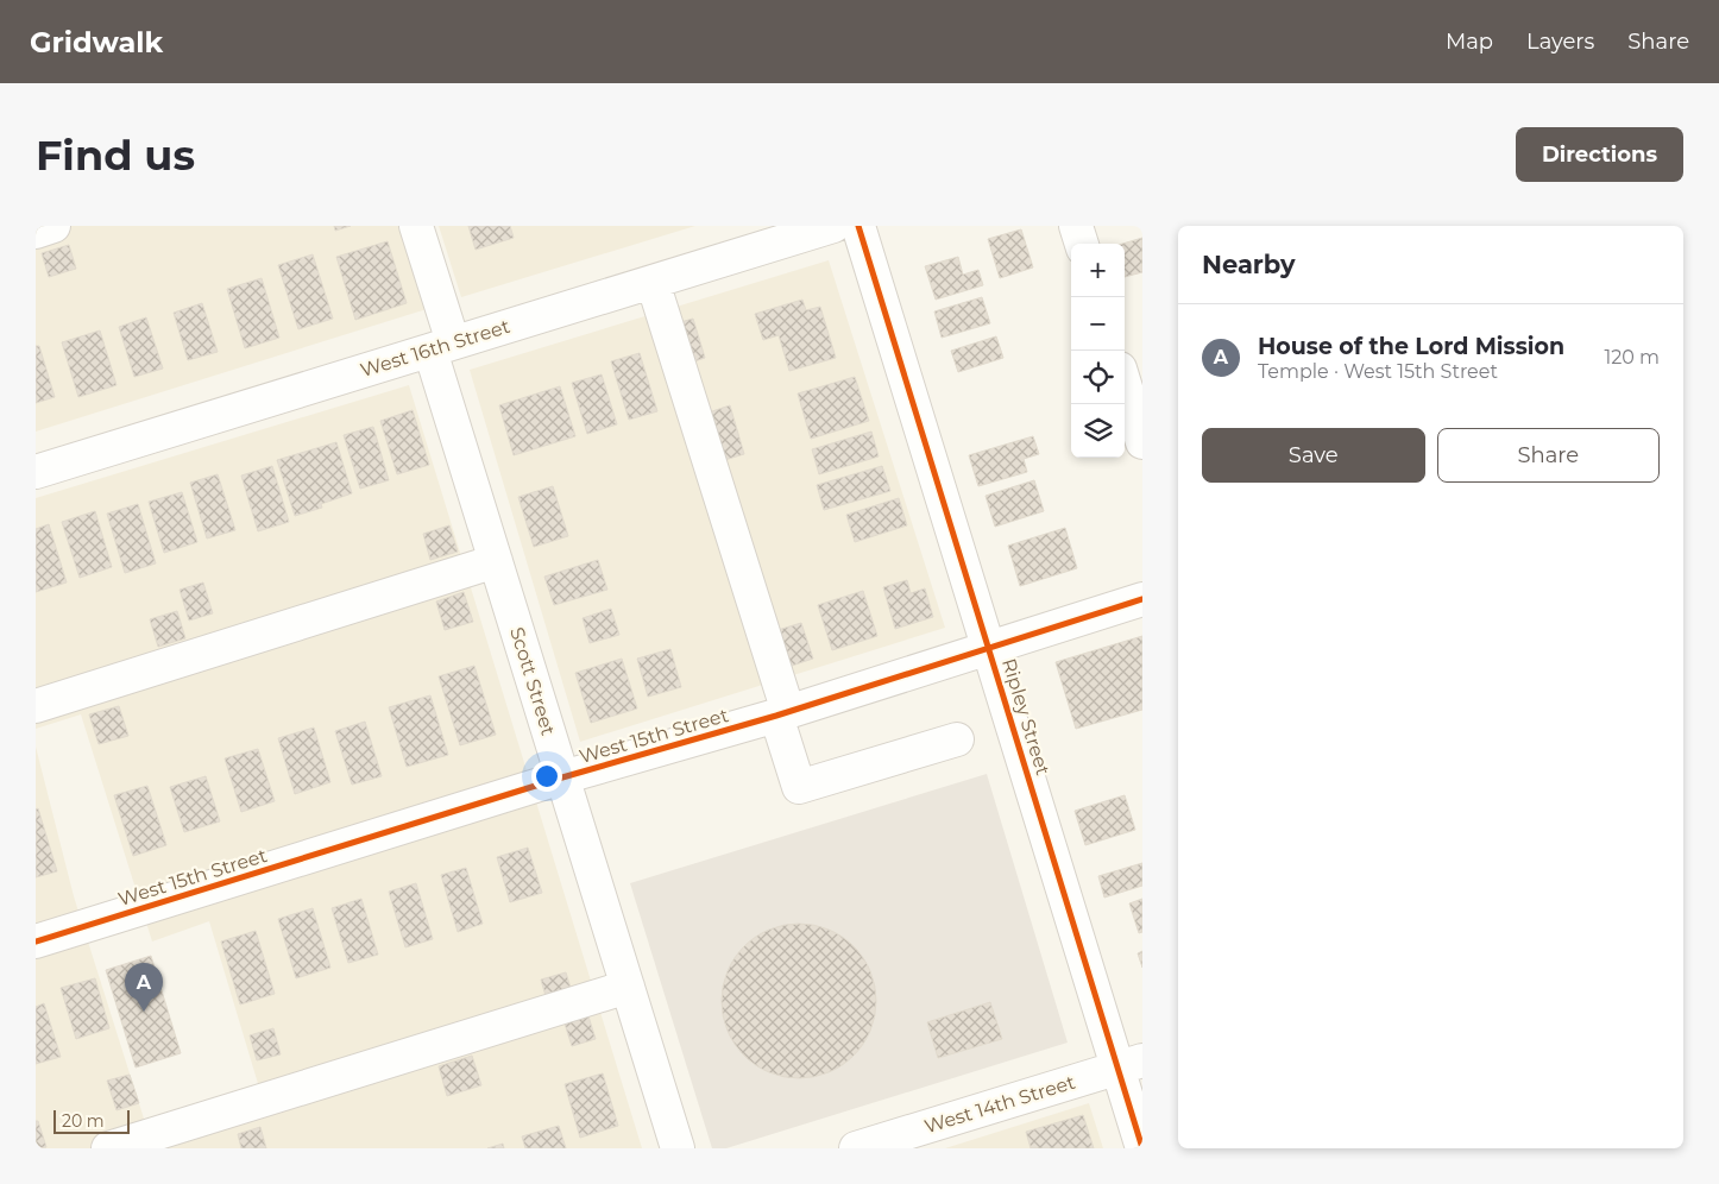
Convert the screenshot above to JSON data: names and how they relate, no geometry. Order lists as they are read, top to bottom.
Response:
{
  "streets": {
    "street": [
      "West 16th Street",
      "Scott Street",
      "Ripley Street",
      "West 15th Street",
      "West 14th Street"
    ]
  },
  "crossings": [
    ["West 16th Street", "Scott Street"],
    ["Scott Street", "West 15th Street"],
    ["Ripley Street", "West 15th Street"],
    ["Ripley Street", "West 14th Street"]
  ],
  "scale_bar": "20 m",
  "page": {
    "header": "Gridwalk",
    "nav": ["Map", "Layers", "Share"],
    "buttons": [
      "Directions",
      ["Save", "Share"]
    ],
    "title": "Find us",
    "heading": "Nearby",
    "map_buttons": ["+", "−"],
    "list": [
      {
        "mark": "A",
        "name": "House of the Lord Mission",
        "note": "Temple · West 15th Street",
        "value": "120 m"
      }
    ],
    "pins": "A",
    "scale": "20 m"
  }
}
